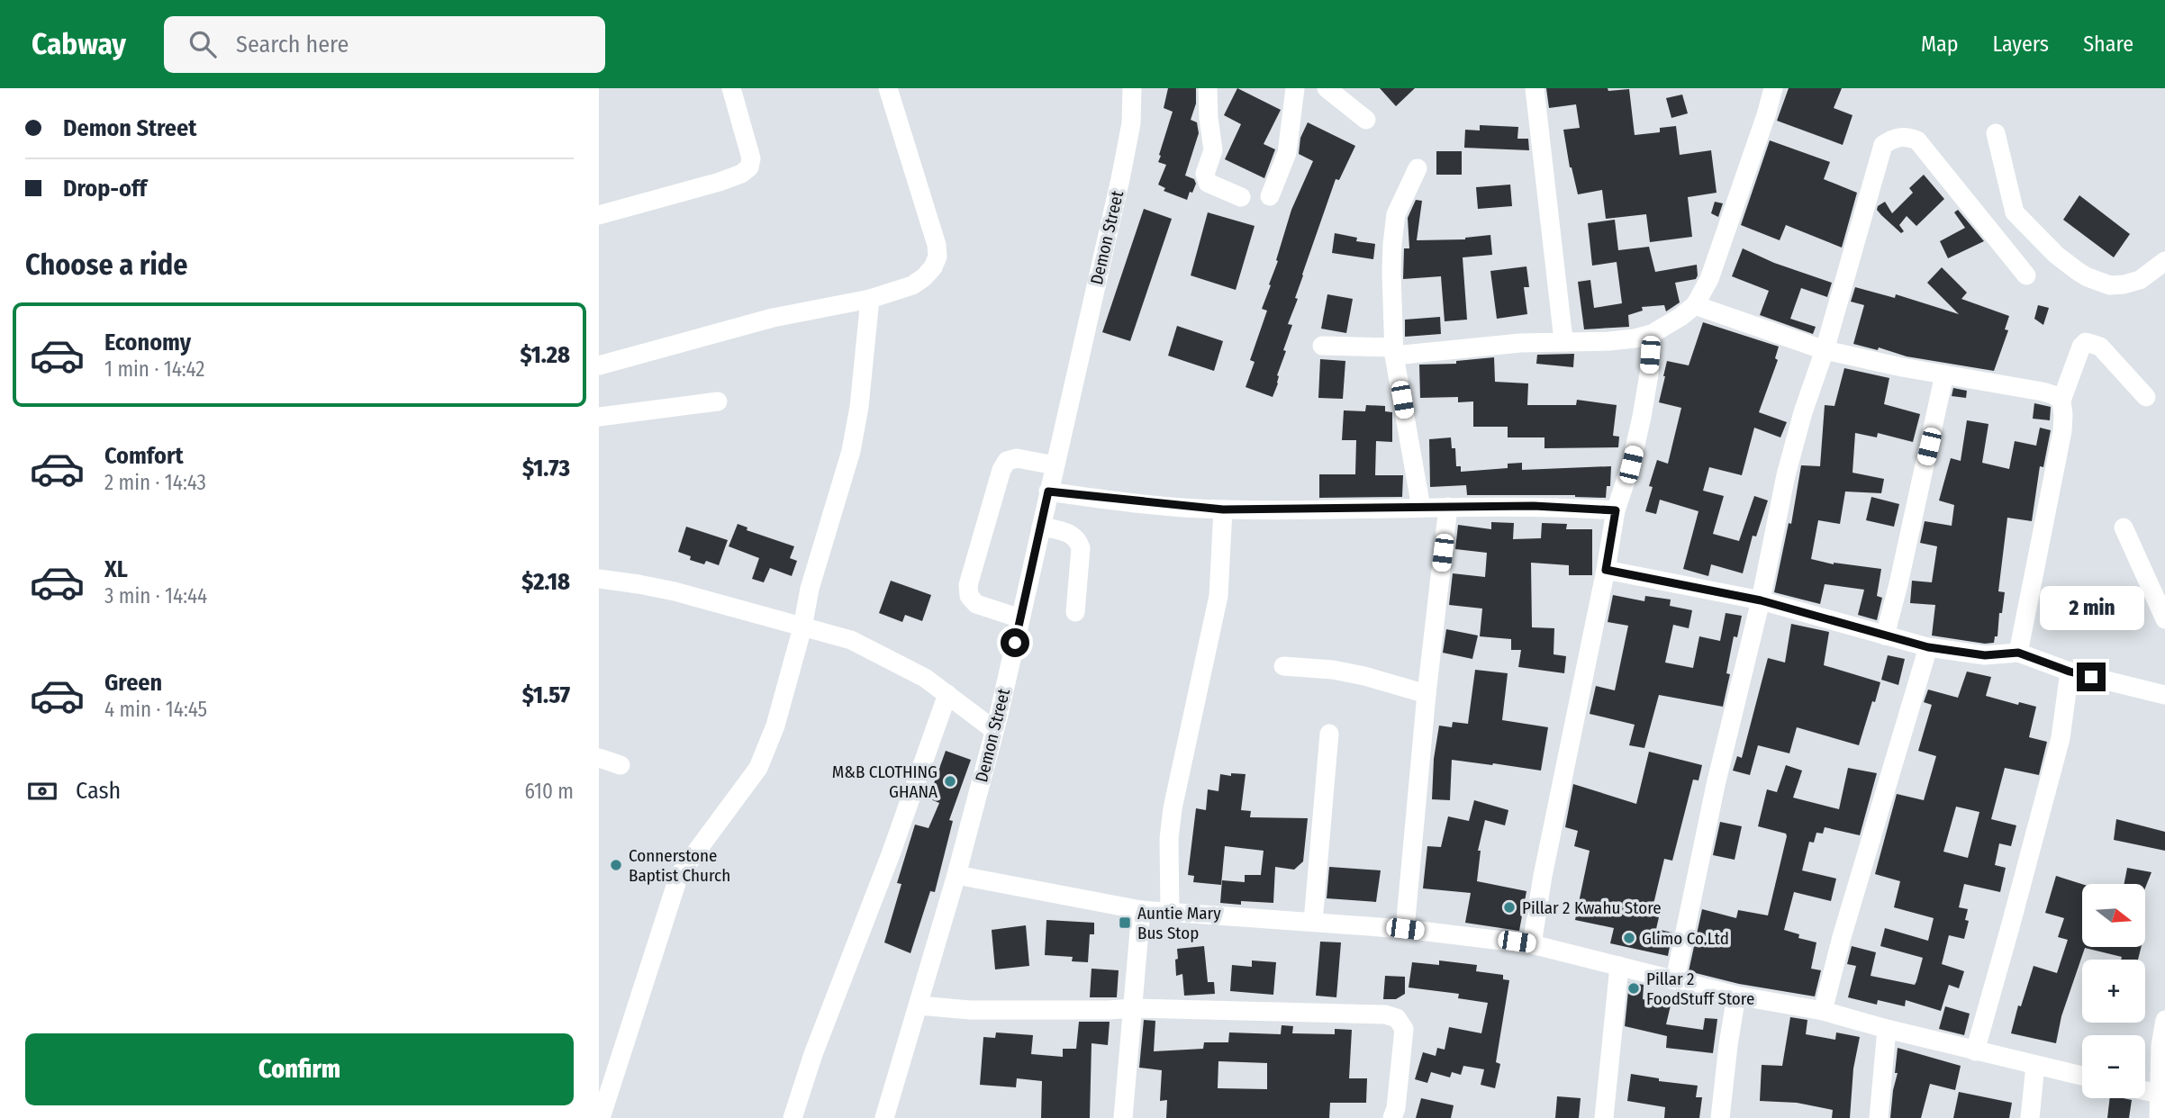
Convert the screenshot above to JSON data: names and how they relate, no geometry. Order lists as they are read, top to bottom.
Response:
{
  "streets": {
    "street": ["Demon Street"]
  },
  "places": {
    "other": [
      "M&B CLOTHING GHANA",
      "Connerstone Baptist Church",
      "Pillar 2 Kwahu Store",
      "Glimo Co.Ltd",
      "Pillar 2 FoodStuff Store"
    ],
    "transit": ["Auntie Mary Bus Stop"]
  },
  "north": "right",
  "page": {
    "header": "Cabway",
    "search": "Search here",
    "nav": ["Map", "Layers", "Share"],
    "banner": ["Demon Street", "Drop-off"],
    "heading": "Choose a ride",
    "list": [
      {
        "name": "Economy",
        "note": "1 min · 14:42",
        "value": "$1.28"
      },
      {
        "name": "Comfort",
        "note": "2 min · 14:43",
        "value": "$1.73"
      },
      {
        "name": "XL",
        "note": "3 min · 14:44",
        "value": "$2.18"
      },
      {
        "name": "Green",
        "note": "4 min · 14:45",
        "value": "$1.57"
      }
    ],
    "bubble": "2 min",
    "pay": ["Cash", "610 m"],
    "map_buttons": ["+", "−"],
    "buttons": "Confirm"
  }
}
